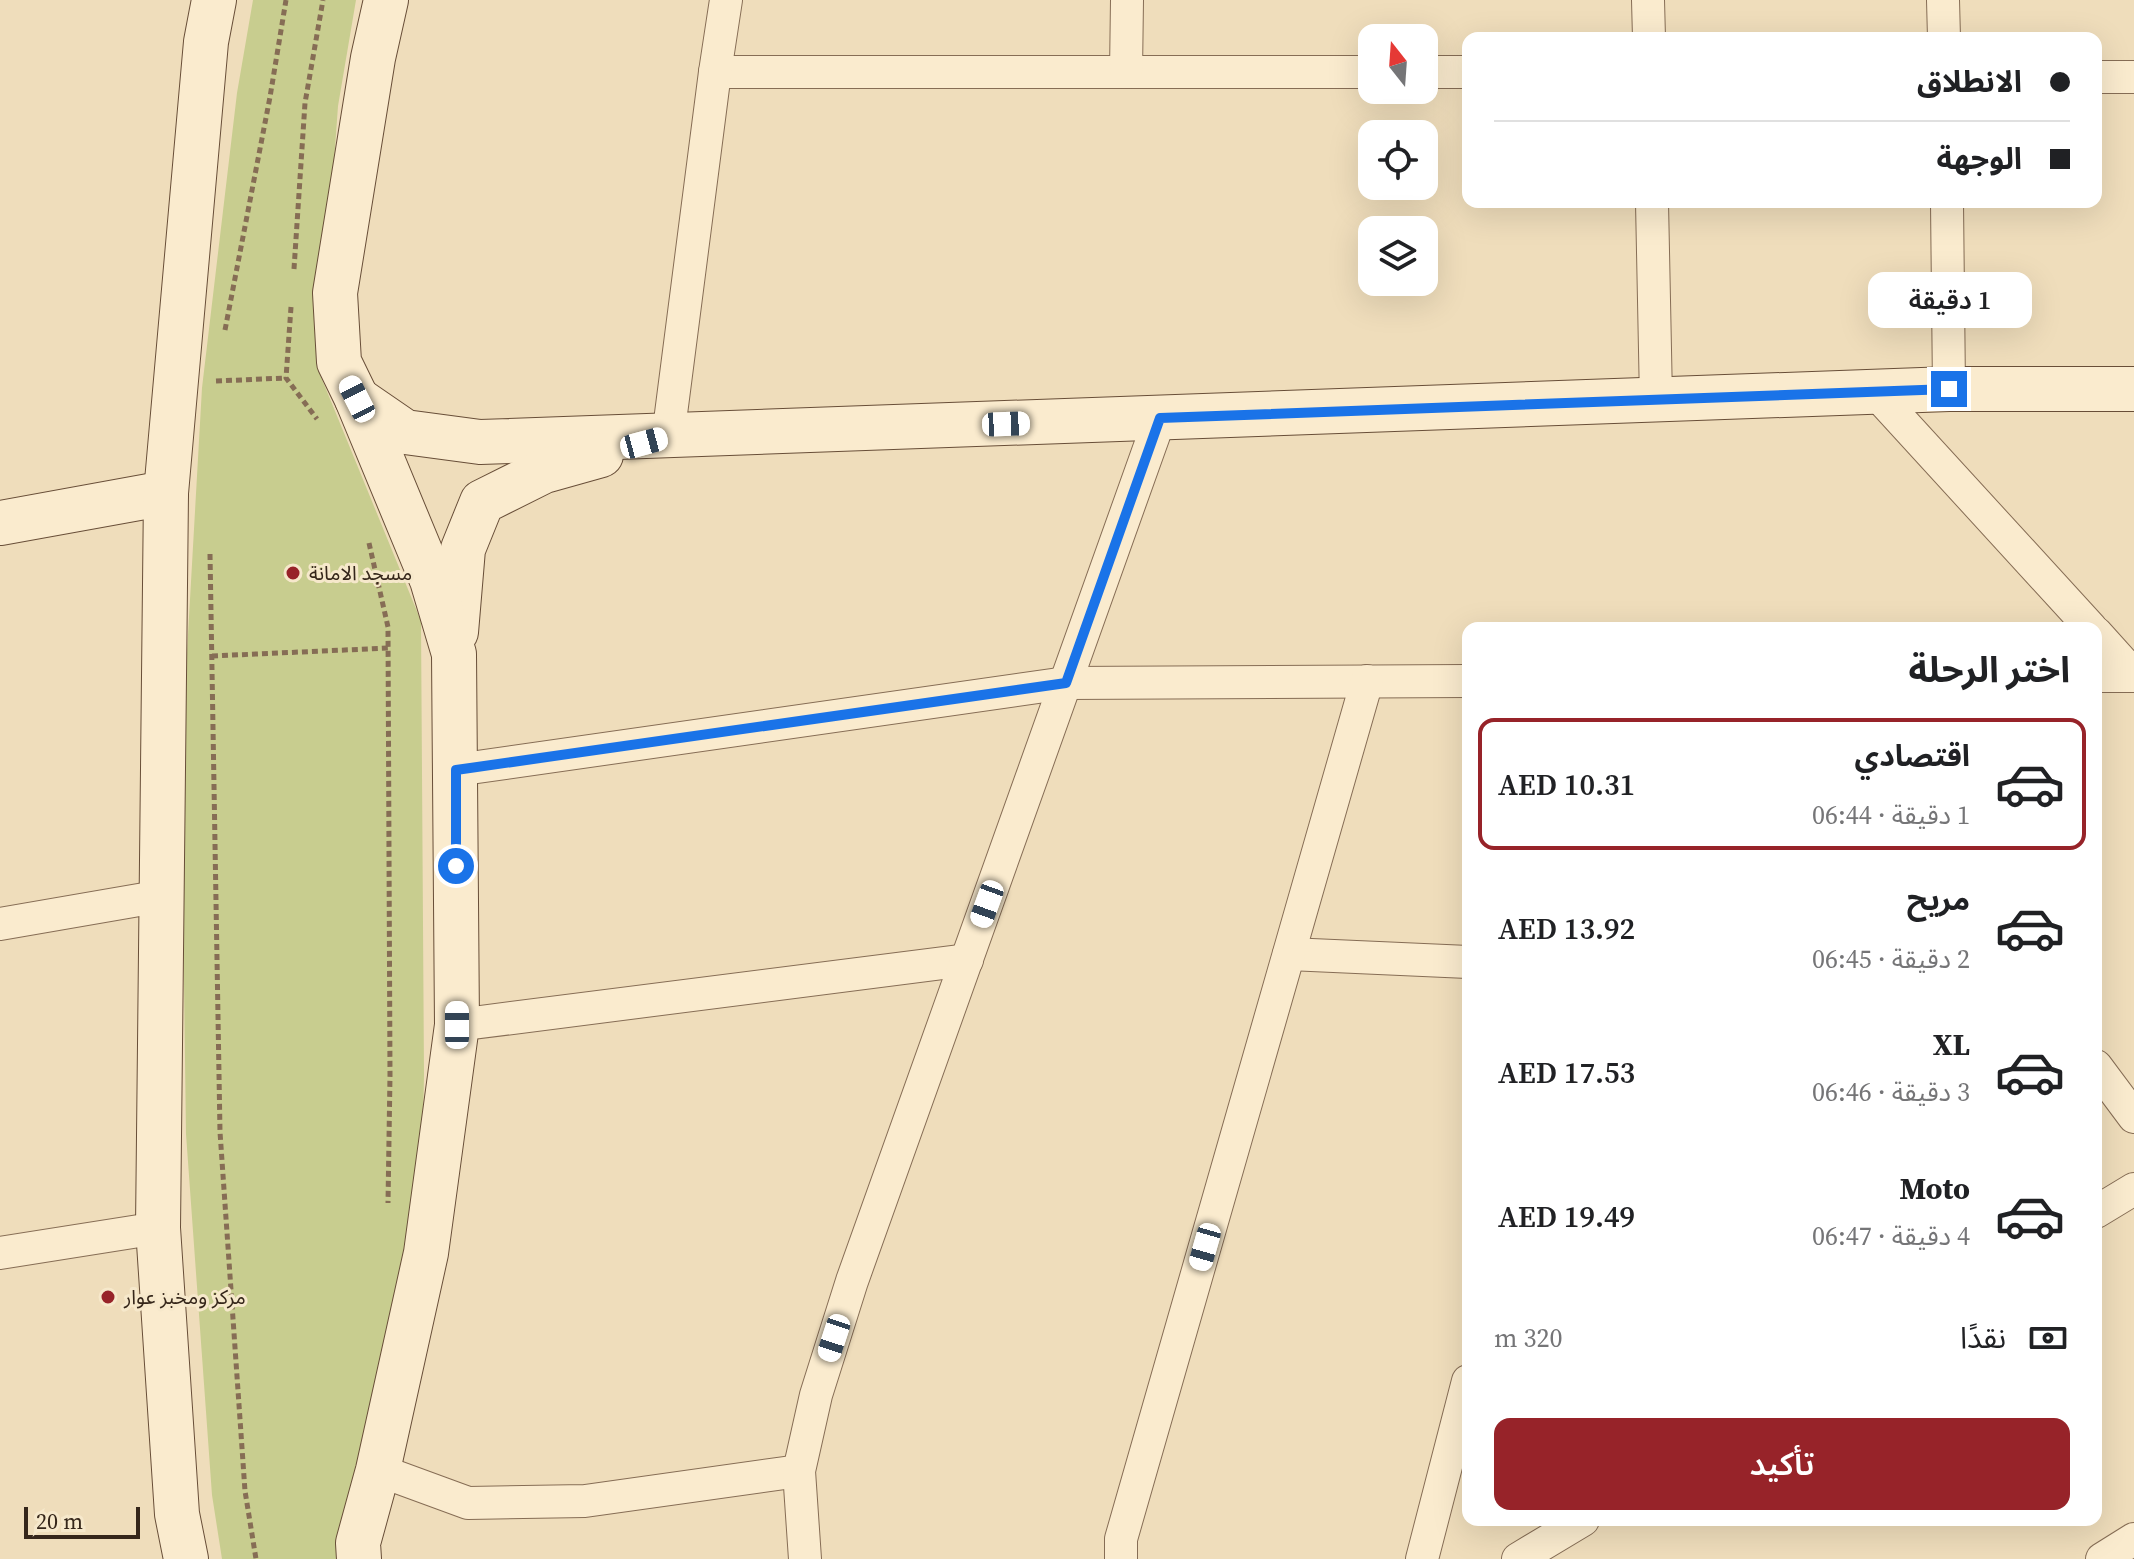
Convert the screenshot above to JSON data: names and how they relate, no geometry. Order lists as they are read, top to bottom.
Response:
{
  "places": ["مسجد الامانة", "مركز ومخبز عوار"],
  "scale_bar": "20 m",
  "north": "top",
  "page": {
    "banner": ["الانطلاق", "الوجهة"],
    "bubble": "1 دقيقة",
    "heading": "اختر الرحلة",
    "list": [
      {
        "name": "اقتصادي",
        "note": "1 دقيقة · 06:44",
        "value": "AED 10.31"
      },
      {
        "name": "مريح",
        "note": "2 دقيقة · 06:45",
        "value": "AED 13.92"
      },
      {
        "name": "XL",
        "note": "3 دقيقة · 06:46",
        "value": "AED 17.53"
      },
      {
        "name": "Moto",
        "note": "4 دقيقة · 06:47",
        "value": "AED 19.49"
      }
    ],
    "pay": ["نقدًا", "320 m"],
    "buttons": "تأكيد",
    "scale": "20 m"
  }
}
